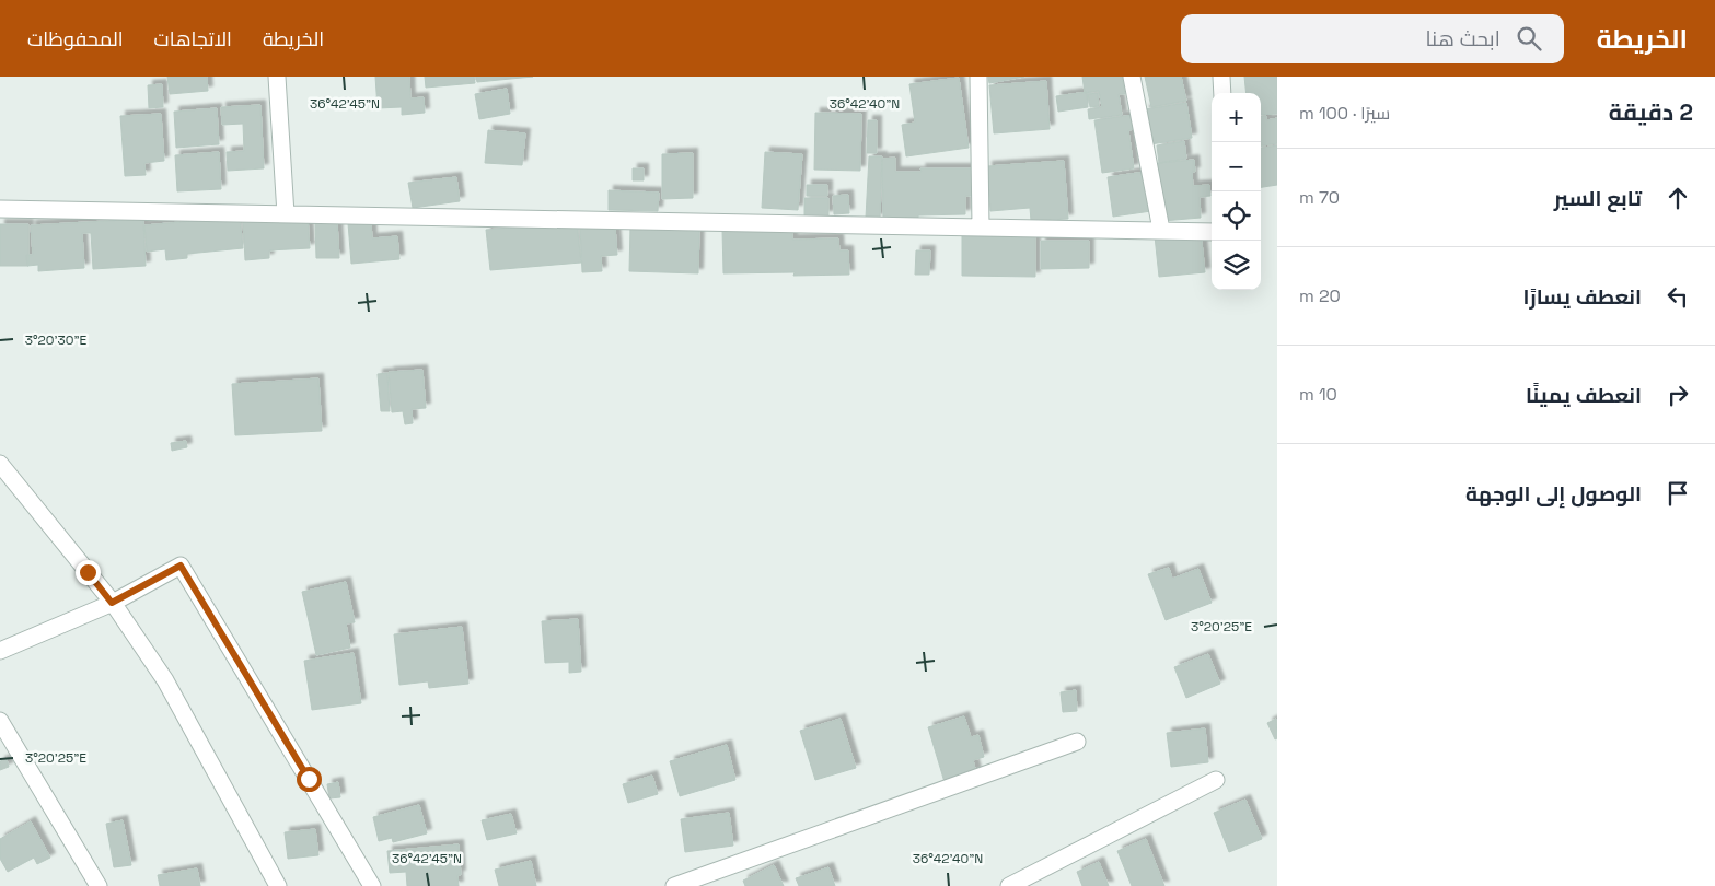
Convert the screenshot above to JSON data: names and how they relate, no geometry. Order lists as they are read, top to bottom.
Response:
{
  "page": {
    "header": "الخريطة",
    "search": "ابحث هنا",
    "nav": ["الخريطة", "الاتجاهات", "المحفوظات"],
    "heading": ["2 دقيقة", "سيرًا · 100 m"],
    "map_buttons": ["+", "−"],
    "list": [
      ["تابع السير", "70 m"],
      ["انعطف يسارًا", "20 m"],
      ["انعطف يمينًا", "10 m"],
      "الوصول إلى الوجهة"
    ]
  },
  "coordinates": [
    "36°42'45\"N",
    "36°42'40\"N",
    "3°20'30\"E",
    "3°20'25\"E"
  ]
}
